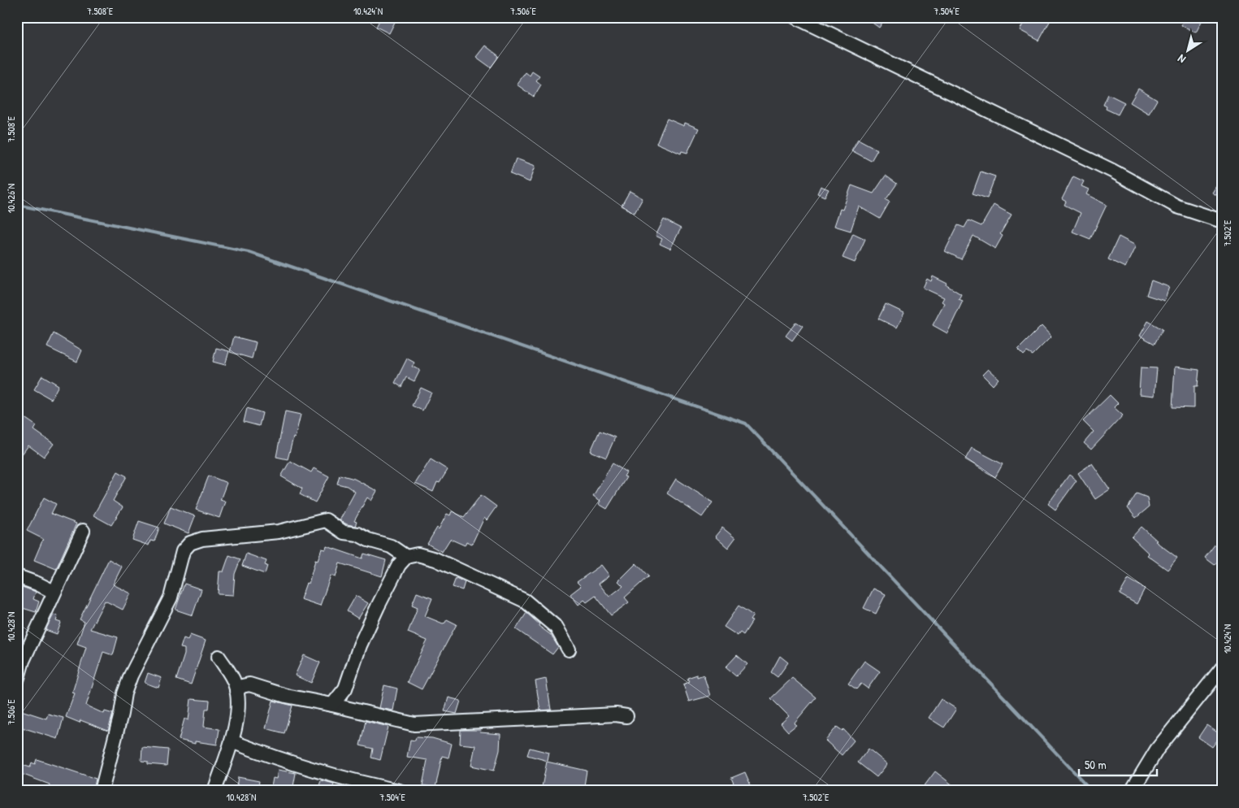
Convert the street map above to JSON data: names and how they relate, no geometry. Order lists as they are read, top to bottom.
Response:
{
  "scale_bar": "50 m",
  "north": "bottom left",
  "coordinates": [
    "7.508°E",
    "10.424°N",
    "7.506°E",
    "7.504°E",
    "10.426°N",
    "7.502°E",
    "10.428°N"
  ]
}
